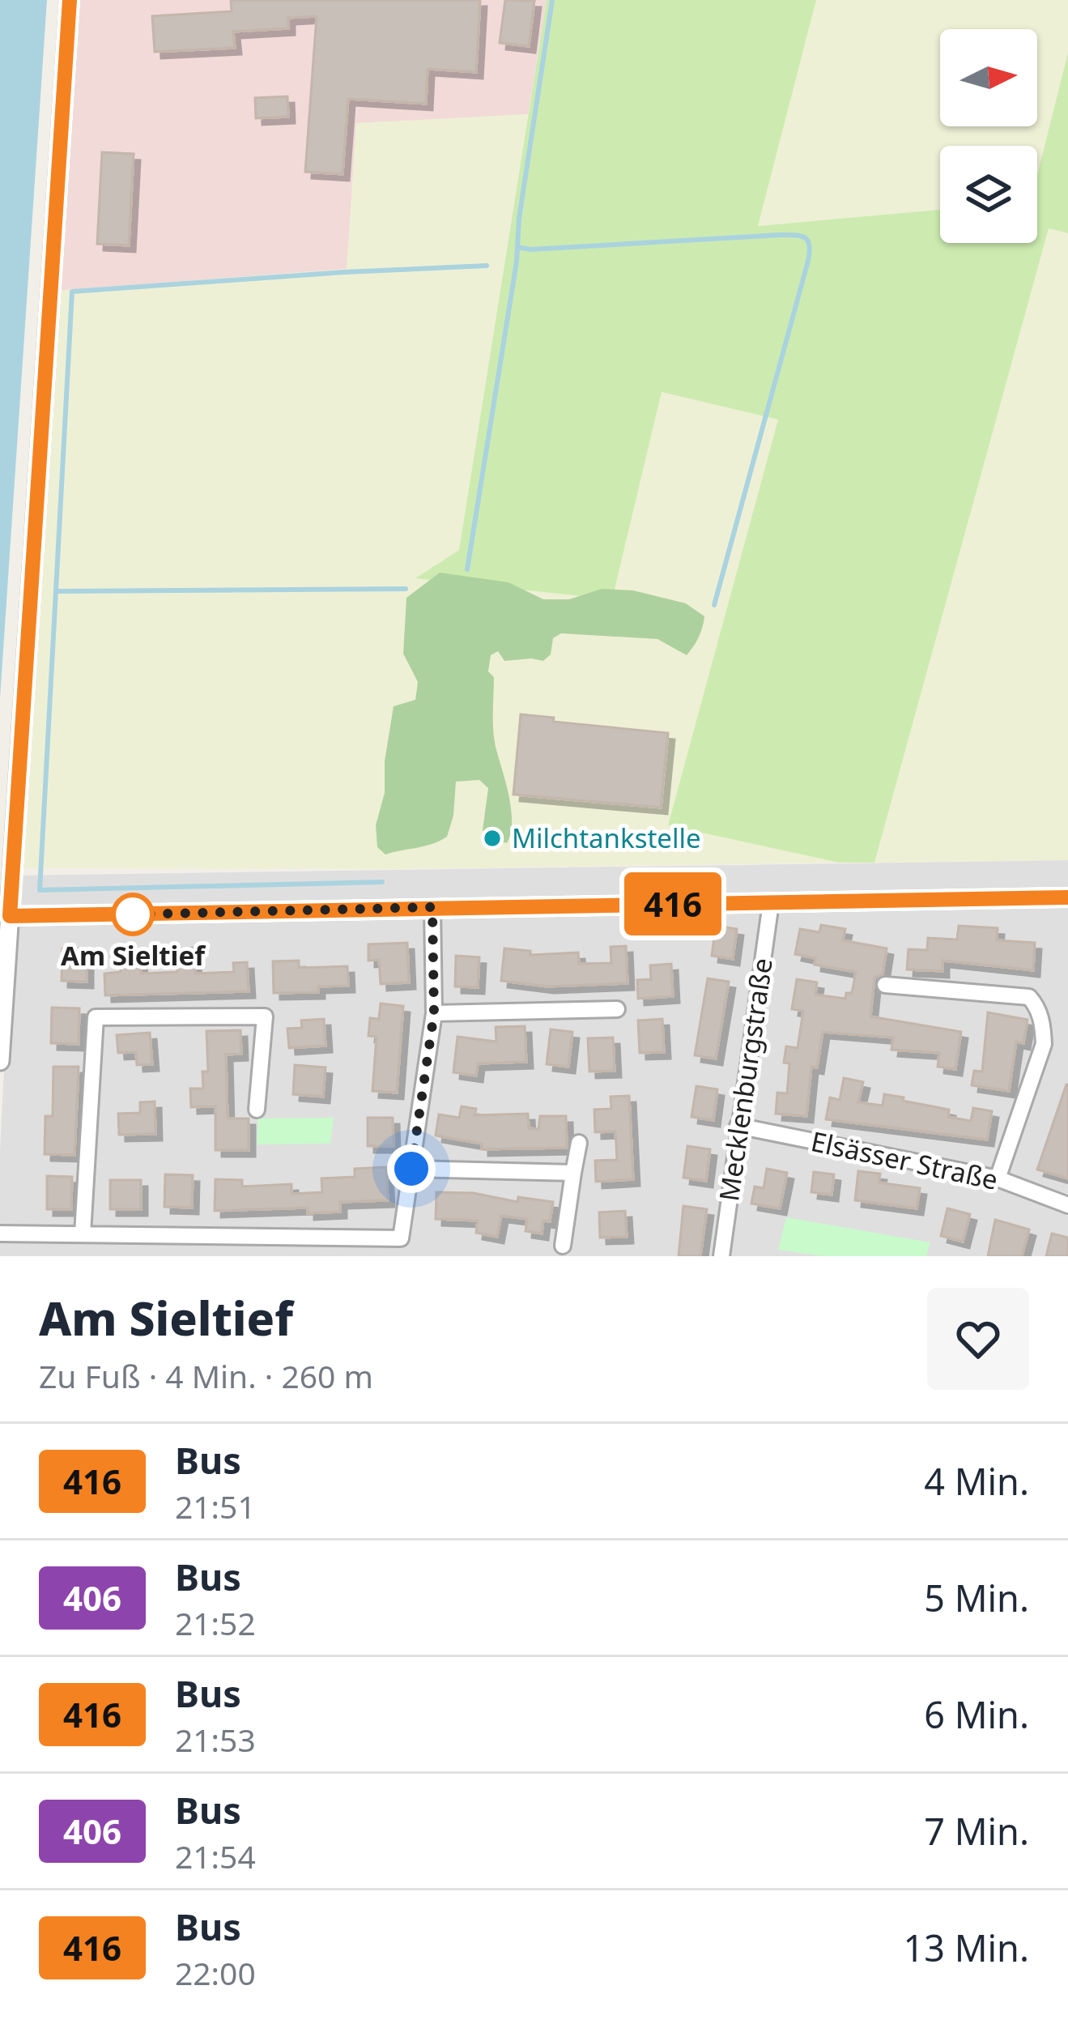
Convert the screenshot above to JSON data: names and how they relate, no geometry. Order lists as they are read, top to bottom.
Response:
{
  "streets": {
    "street": ["Mecklenburgstraße", "Elsässer Straße"]
  },
  "crossings": [
    ["Mecklenburgstraße", "Elsässer Straße"]
  ],
  "places": ["Milchtankstelle", "Am Sieltief"],
  "lines": ["bus line 416"],
  "north": "right",
  "page": {
    "on_map": "416",
    "heading": ["Am Sieltief", "Zu Fuß · 4 Min. · 260 m"],
    "list": [
      {
        "mark": "416",
        "name": "Bus",
        "note": "21:51",
        "value": "4 Min."
      },
      {
        "mark": "406",
        "name": "Bus",
        "note": "21:52",
        "value": "5 Min."
      },
      {
        "mark": "416",
        "name": "Bus",
        "note": "21:53",
        "value": "6 Min."
      },
      {
        "mark": "406",
        "name": "Bus",
        "note": "21:54",
        "value": "7 Min."
      },
      {
        "mark": "416",
        "name": "Bus",
        "note": "22:00",
        "value": "13 Min."
      }
    ]
  }
}
